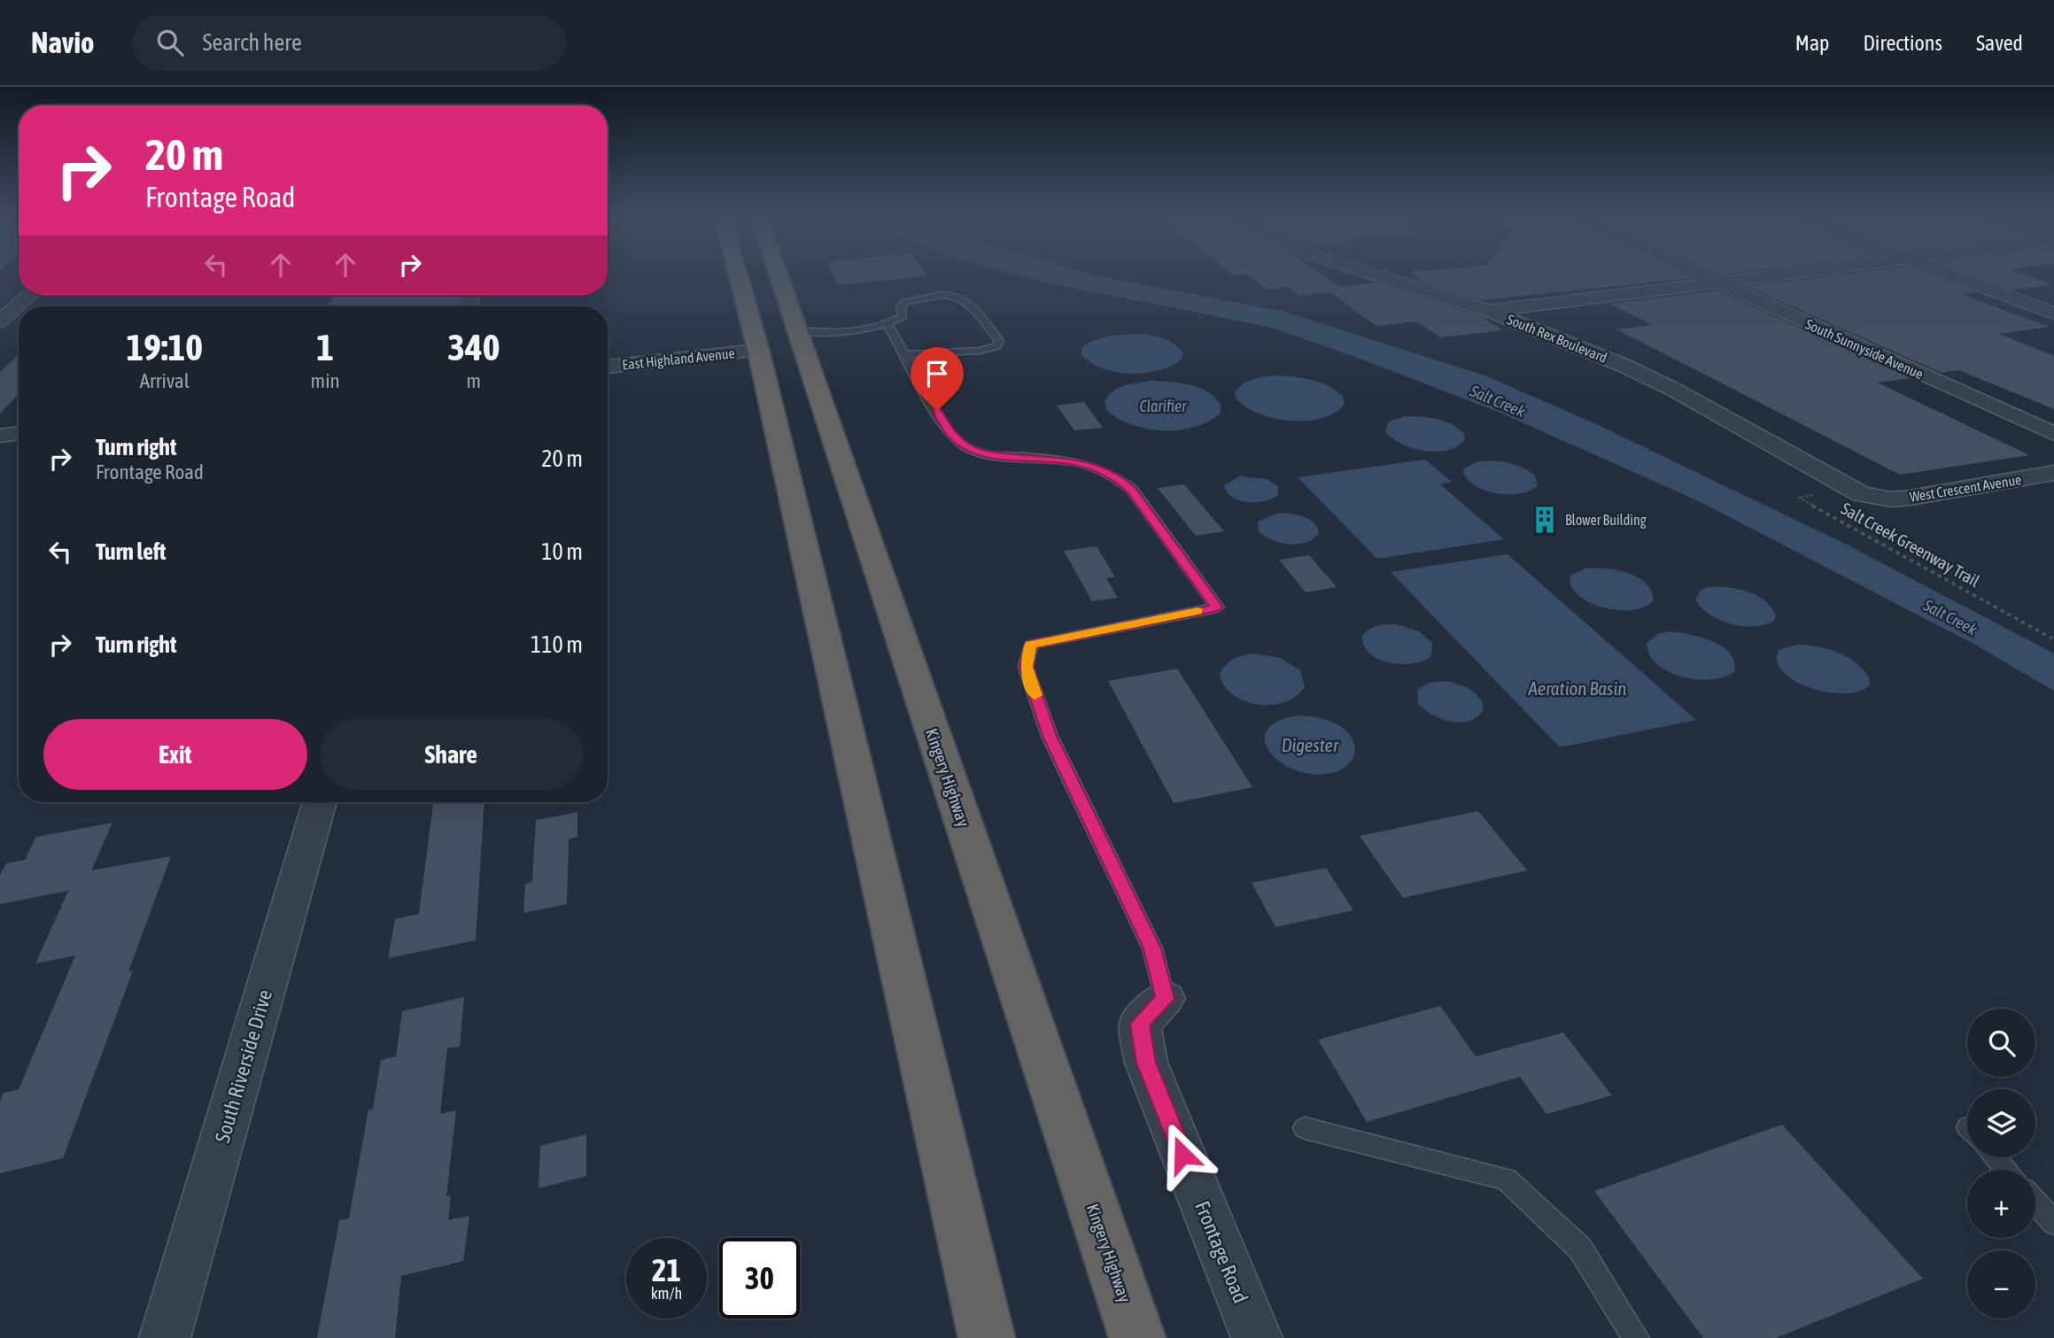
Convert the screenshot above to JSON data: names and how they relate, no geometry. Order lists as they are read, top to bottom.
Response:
{
  "streets": {
    "highway": ["Kingery Highway"],
    "street": [
      "South Rex Boulevard",
      "South Sunnyside Avenue",
      "East Highland Avenue",
      "West Crescent Avenue",
      "South Riverside Drive",
      "Frontage Road"
    ],
    "path": ["Salt Creek Greenway Trail"]
  },
  "crossings": [
    ["South Rex Boulevard", "West Crescent Avenue"],
    ["South Rex Boulevard", "Salt Creek Greenway Trail"]
  ],
  "water": [
    "Salt Creek",
    "Clarifier",
    "Aeration Basin",
    "Digester"
  ],
  "places": {
    "building": ["Blower Building"]
  },
  "page": {
    "header": "Navio",
    "search": "Search here",
    "nav": ["Map", "Directions", "Saved"],
    "turn": ["20 m", "Frontage Road"],
    "eta": [
      "19:10",
      "Arrival",
      "1",
      "min",
      "340",
      "m"
    ],
    "list": [
      {
        "name": "Turn right",
        "note": "Frontage Road",
        "value": "20 m"
      },
      {
        "name": "Turn left",
        "value": "10 m"
      },
      {
        "name": "Turn right",
        "value": "110 m"
      }
    ],
    "buttons": ["Exit", "Share"],
    "map_buttons": ["+", "−"],
    "speed": "21 km/h",
    "limit": "30"
  }
}
